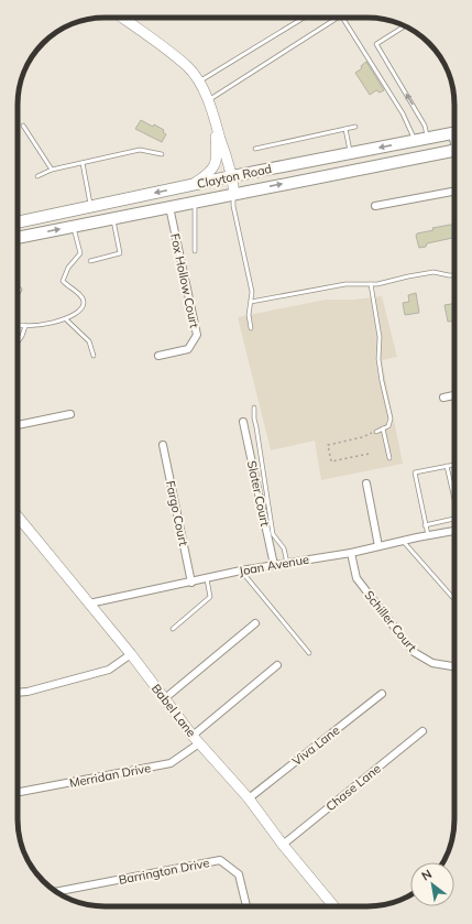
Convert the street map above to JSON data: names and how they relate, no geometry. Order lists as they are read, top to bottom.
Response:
{
  "streets": {
    "main road": ["Clayton Road"],
    "street": [
      "Fox Hollow Court",
      "Slater Court",
      "Fargo Court",
      "Joan Avenue",
      "Schiller Court",
      "Babel Lane",
      "Viva Lane",
      "Merridan Drive",
      "Chase Lane",
      "Barrington Drive"
    ]
  },
  "crossings": [
    ["Clayton Road", "Fox Hollow Court"],
    ["Slater Court", "Joan Avenue"],
    ["Fargo Court", "Joan Avenue"],
    ["Joan Avenue", "Schiller Court"],
    ["Joan Avenue", "Babel Lane"],
    ["Babel Lane", "Viva Lane"],
    ["Babel Lane", "Merridan Drive"],
    ["Babel Lane", "Chase Lane"]
  ],
  "north": "top left"
}
